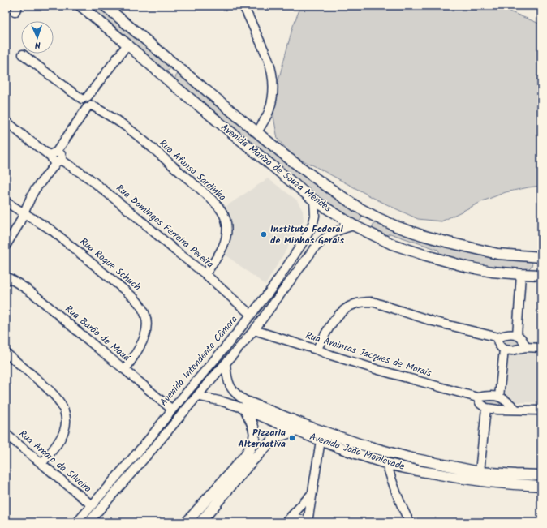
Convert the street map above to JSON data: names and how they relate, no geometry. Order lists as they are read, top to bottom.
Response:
{
  "streets": {
    "main road": ["Avenida Mariza de Souza Mendes", "Avenida João Monlevade"],
    "street": [
      "Rua Afonso Sardinha",
      "Rua Domingos Ferreira Pereira",
      "Rua Roque Schuch",
      "Rua Barão de Mauá",
      "Rua Amintas Jacques de Morais",
      "Avenida Intendente Câmara",
      "Rua Amaro da Silveira"
    ]
  },
  "crossings": [
    ["Avenida Mariza de Souza Mendes", "Avenida Intendente Câmara"],
    ["Rua Afonso Sardinha", "Rua Domingos Ferreira Pereira"],
    ["Rua Domingos Ferreira Pereira", "Avenida Intendente Câmara"],
    ["Rua Roque Schuch", "Rua Barão de Mauá"],
    ["Rua Barão de Mauá", "Avenida Intendente Câmara"],
    ["Avenida Intendente Câmara", "Rua Amaro da Silveira"]
  ],
  "places": ["Instituto Federal de Minhas Gerais", "Pizzaria Alternativa"],
  "north": "bottom"
}
